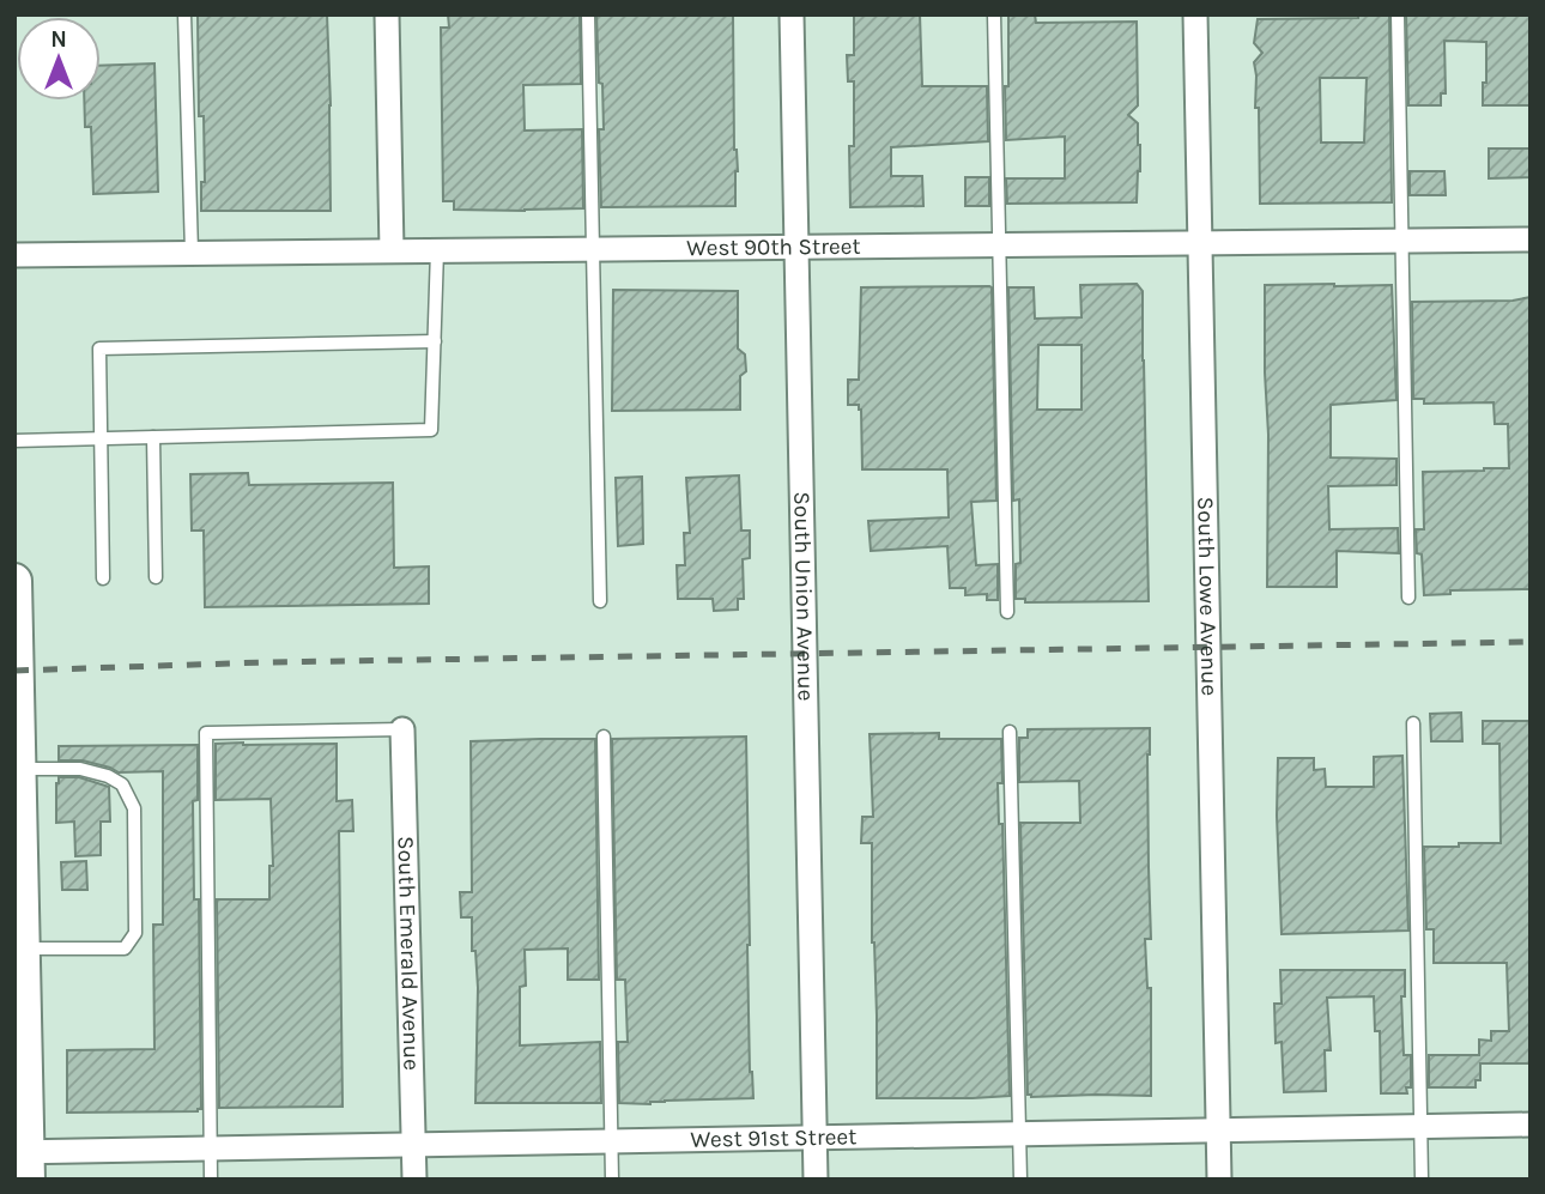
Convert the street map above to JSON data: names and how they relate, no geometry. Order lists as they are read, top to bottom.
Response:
{
  "streets": {
    "street": [
      "West 90th Street",
      "South Union Avenue",
      "South Lowe Avenue",
      "South Emerald Avenue",
      "West 91st Street"
    ]
  },
  "crossings": [
    ["West 90th Street", "South Union Avenue"],
    ["West 90th Street", "South Lowe Avenue"],
    ["South Union Avenue", "West 91st Street"],
    ["South Lowe Avenue", "West 91st Street"],
    ["South Emerald Avenue", "West 91st Street"]
  ],
  "north": "top"
}
